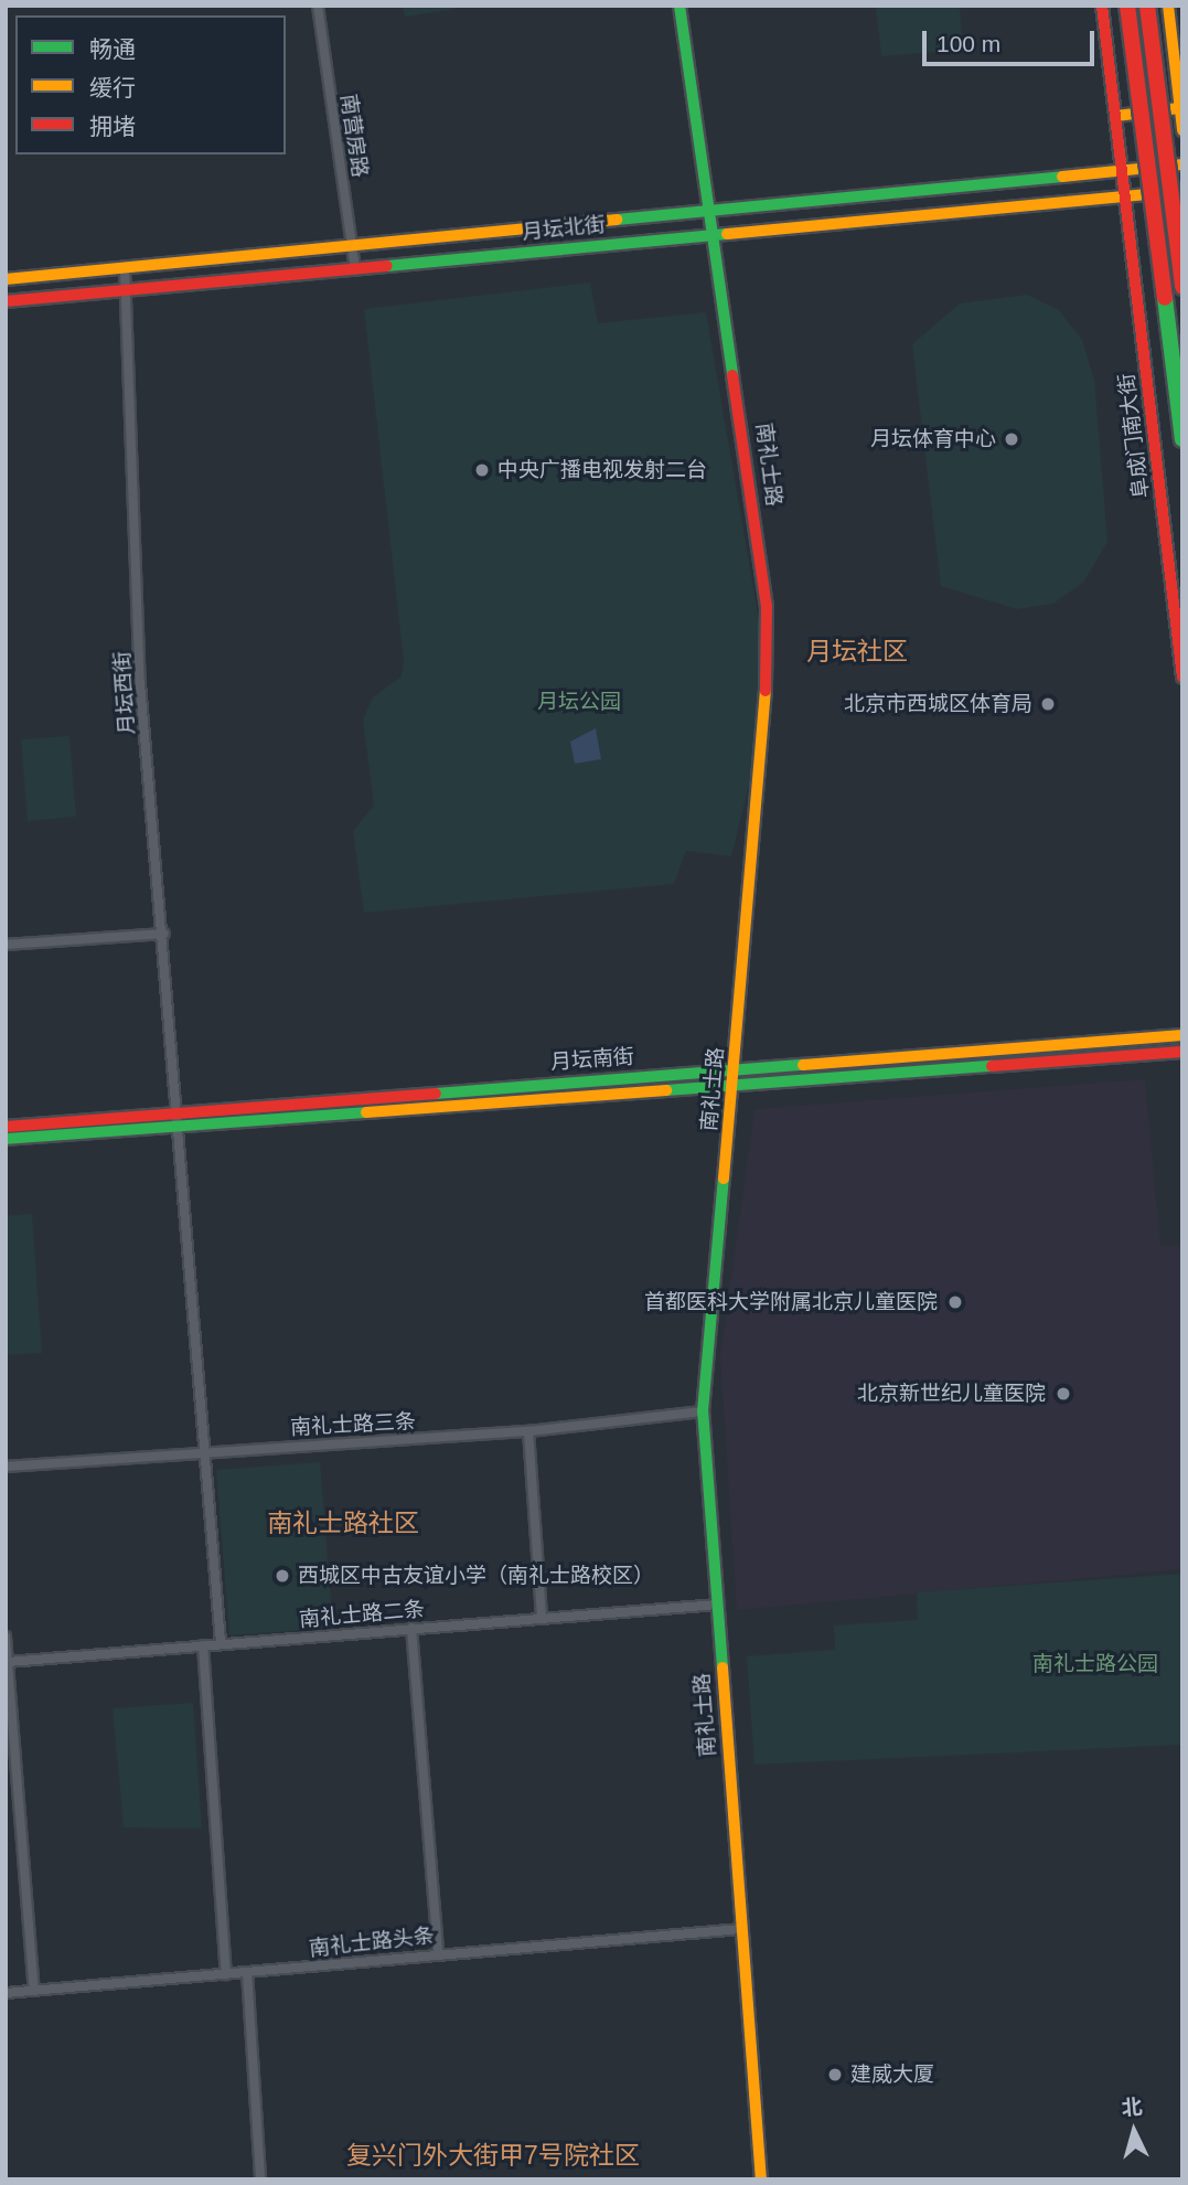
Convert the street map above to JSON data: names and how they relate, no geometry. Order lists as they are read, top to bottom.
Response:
{
  "streets": {
    "main road": [
      "月坛北街",
      "阜成门南大街",
      "南礼士路",
      "月坛南街"
    ],
    "street": [
      "南营房路",
      "月坛西街",
      "南礼士路三条",
      "南礼士路二条",
      "南礼士路头条"
    ]
  },
  "crossings": [
    ["南营房路", "月坛北街"],
    ["月坛北街", "阜成门南大街"],
    ["月坛北街", "南礼士路"],
    ["月坛北街", "月坛西街"],
    ["南礼士路", "月坛南街"],
    ["南礼士路", "南礼士路三条"],
    ["南礼士路", "南礼士路二条"],
    ["南礼士路", "南礼士路头条"],
    ["月坛西街", "月坛南街"],
    ["月坛西街", "南礼士路三条"],
    ["月坛西街", "南礼士路二条"]
  ],
  "districts": ["月坛社区", "南礼士路社区", "复兴门外大街甲7号院社区"],
  "parks": ["月坛公园", "南礼士路公园"],
  "places": [
    "月坛体育中心",
    "中央广播电视发射二台",
    "北京市西城区体育局",
    "首都医科大学附属北京儿童医院",
    "北京新世纪儿童医院",
    "西城区中古友谊小学（南礼士路校区）",
    "建威大厦"
  ],
  "legend": ["畅通", "缓行", "拥堵"],
  "scale_bar": "100 m",
  "north": "top"
}
